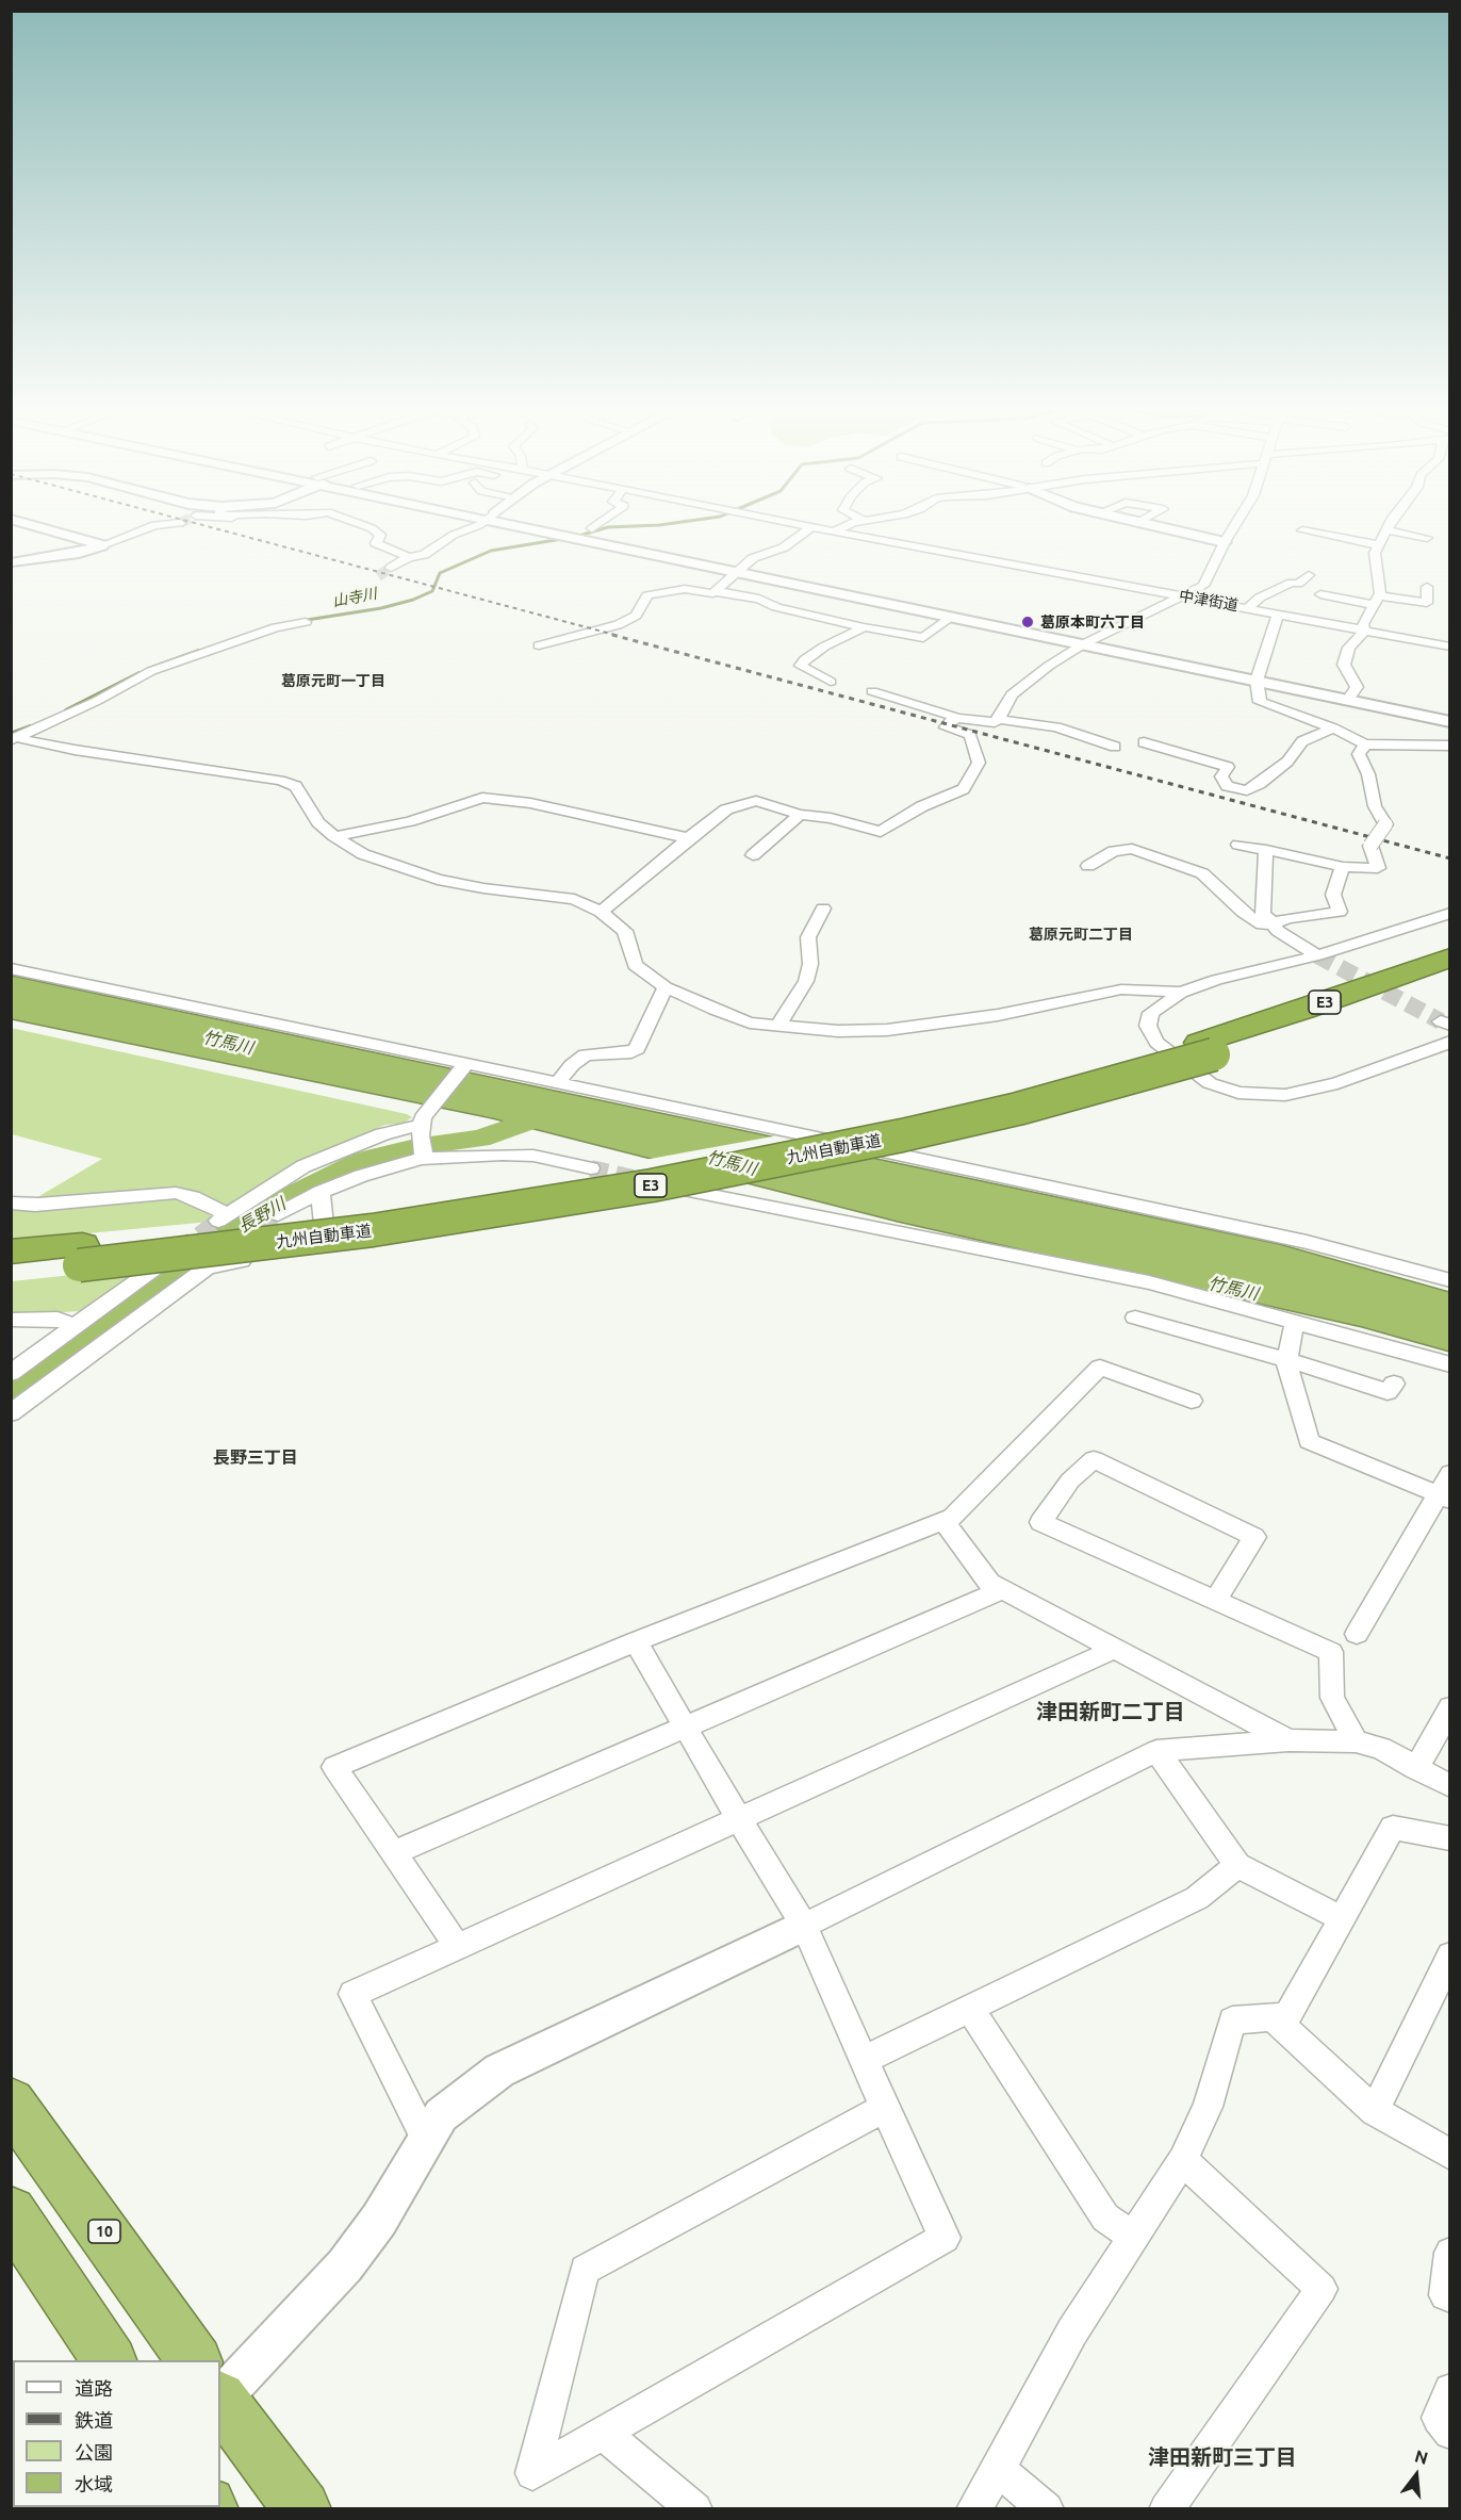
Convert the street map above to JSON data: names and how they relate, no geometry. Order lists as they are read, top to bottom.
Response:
{
  "streets": {
    "highway": ["E3", "九州自動車道", "10"],
    "street": ["中津街道"]
  },
  "districts": [
    "葛原元町一丁目",
    "葛原元町二丁目",
    "長野三丁目",
    "津田新町二丁目",
    "津田新町三丁目"
  ],
  "water": ["山寺川", "竹馬川", "長野川"],
  "places": ["葛原本町六丁目"],
  "legend": [
    "道路",
    "鉄道",
    "公園",
    "水域"
  ],
  "north": "top"
}
